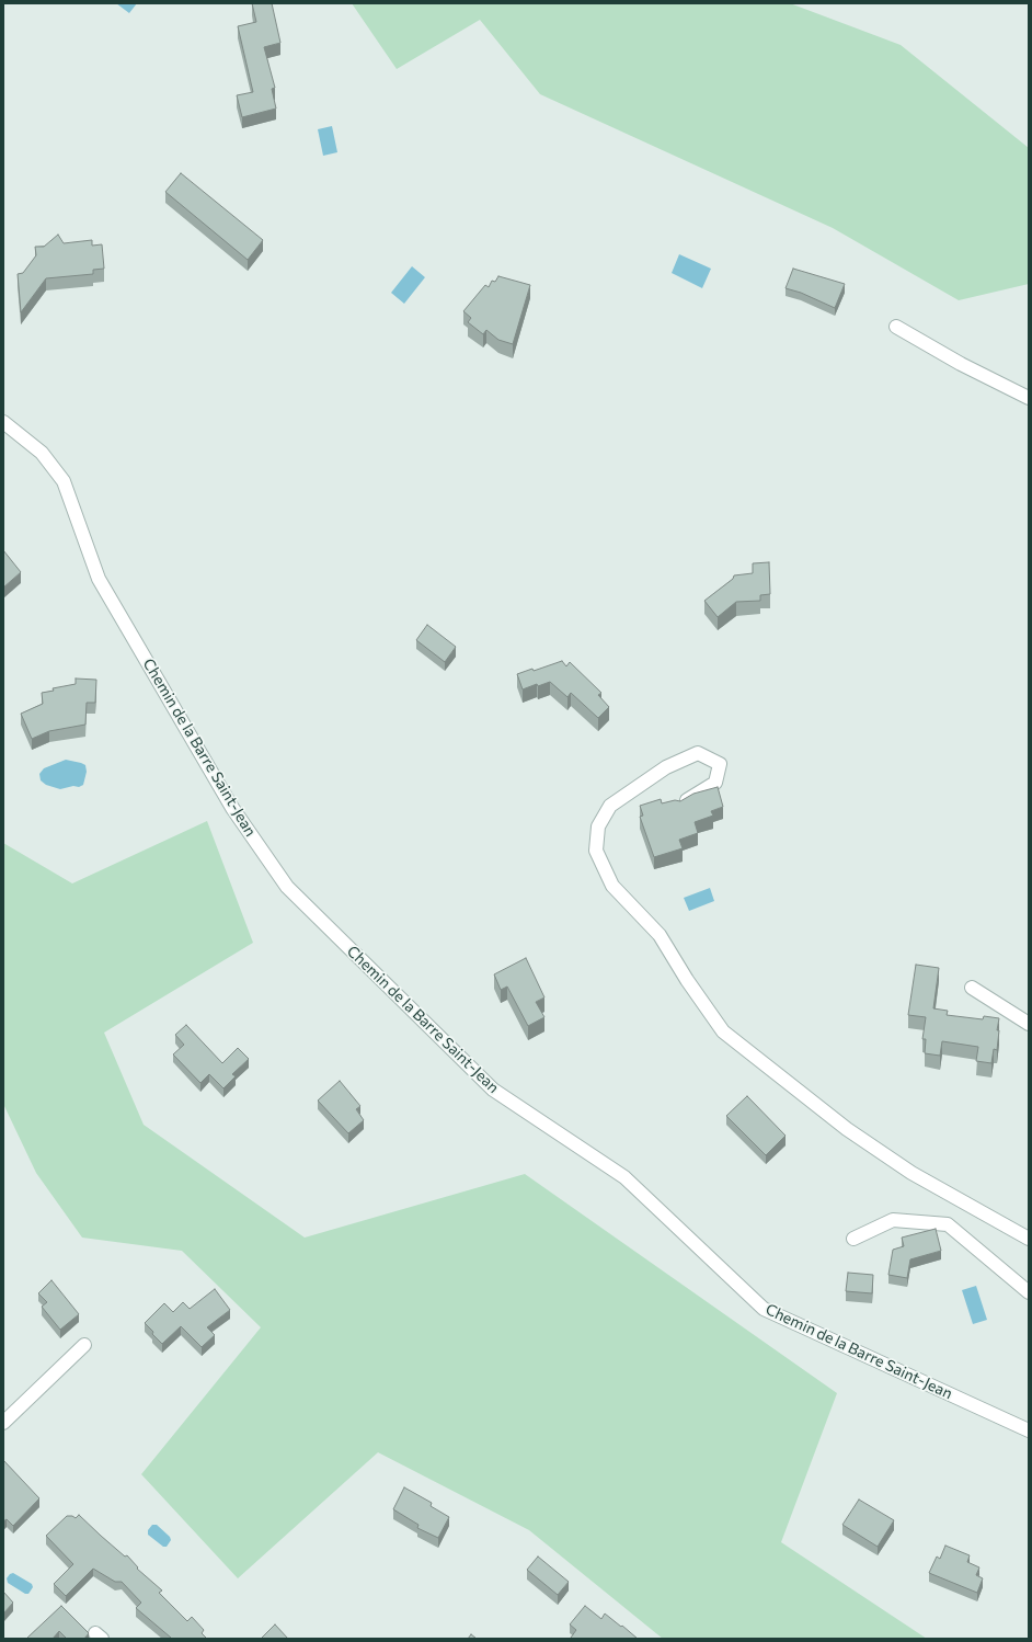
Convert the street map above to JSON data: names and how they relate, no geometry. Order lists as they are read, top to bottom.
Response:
{
  "streets": {
    "street": ["Chemin de la Barre Saint-Jean"]
  }
}
